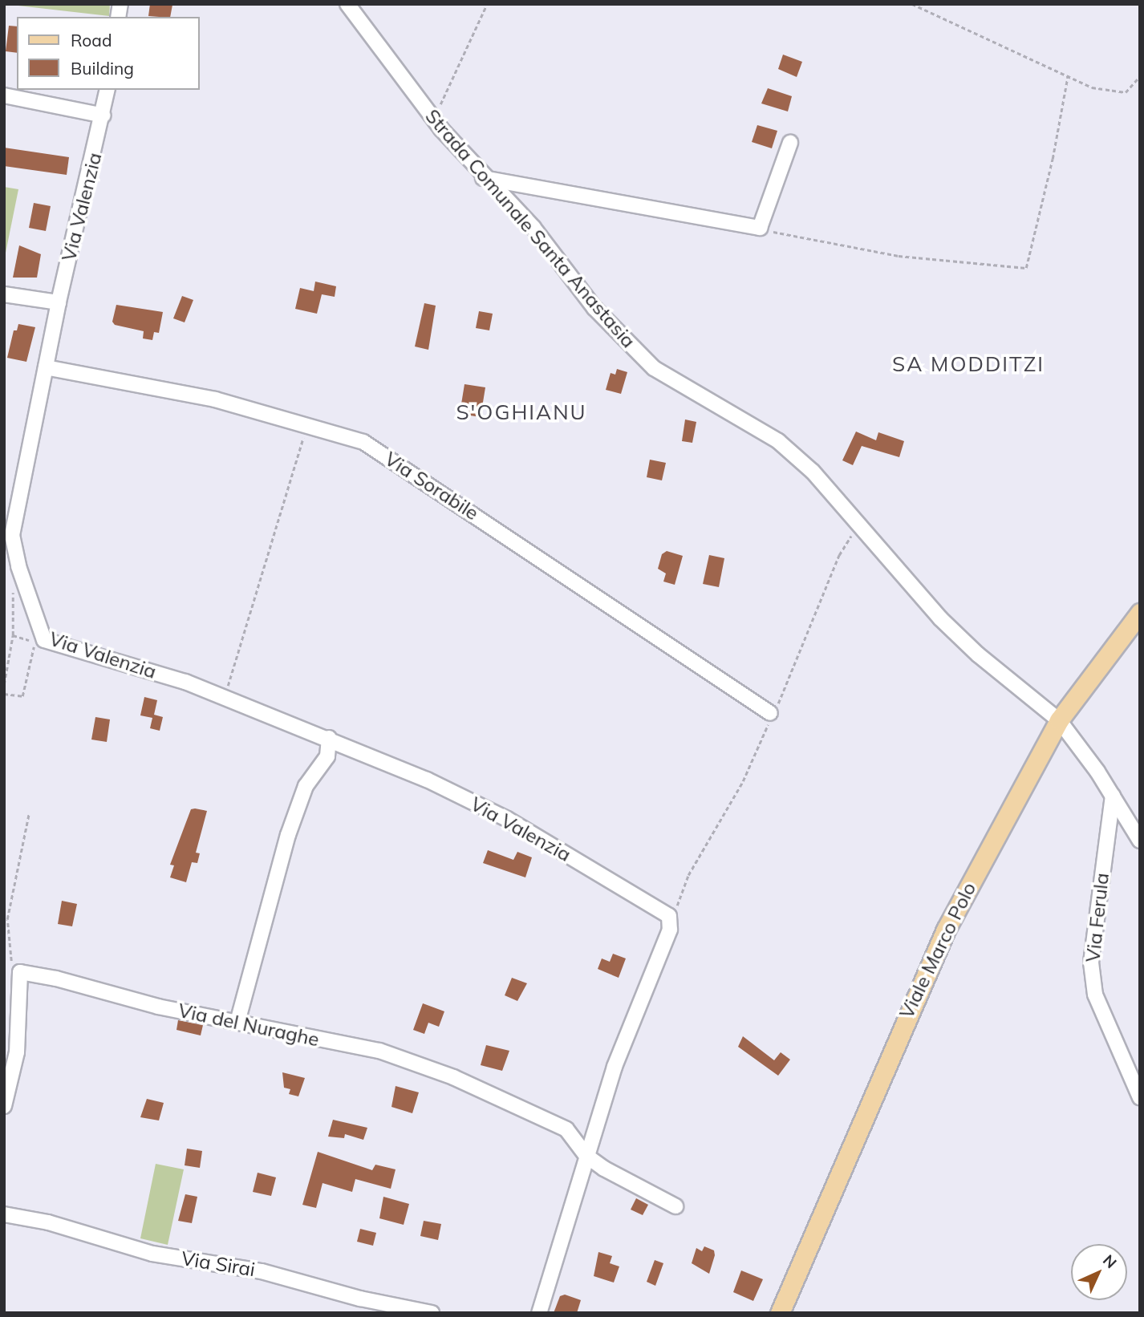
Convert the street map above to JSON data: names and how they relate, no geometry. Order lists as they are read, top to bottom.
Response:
{
  "streets": {
    "main road": ["Viale Marco Polo"],
    "street": [
      "Via Valenzia",
      "Strada Comunale Santa Anastasia",
      "Via Sorabile",
      "Via Ferula",
      "Via del Nuraghe",
      "Via Sirai"
    ]
  },
  "crossings": [
    ["Via Valenzia", "Via Sorabile"],
    ["Via Valenzia", "Via del Nuraghe"],
    ["Strada Comunale Santa Anastasia", "Via Ferula"],
    ["Strada Comunale Santa Anastasia", "Viale Marco Polo"]
  ],
  "districts": ["SA MODDITZI", "S'OGHIANU"],
  "legend": ["Road", "Building"],
  "north": "top right"
}
